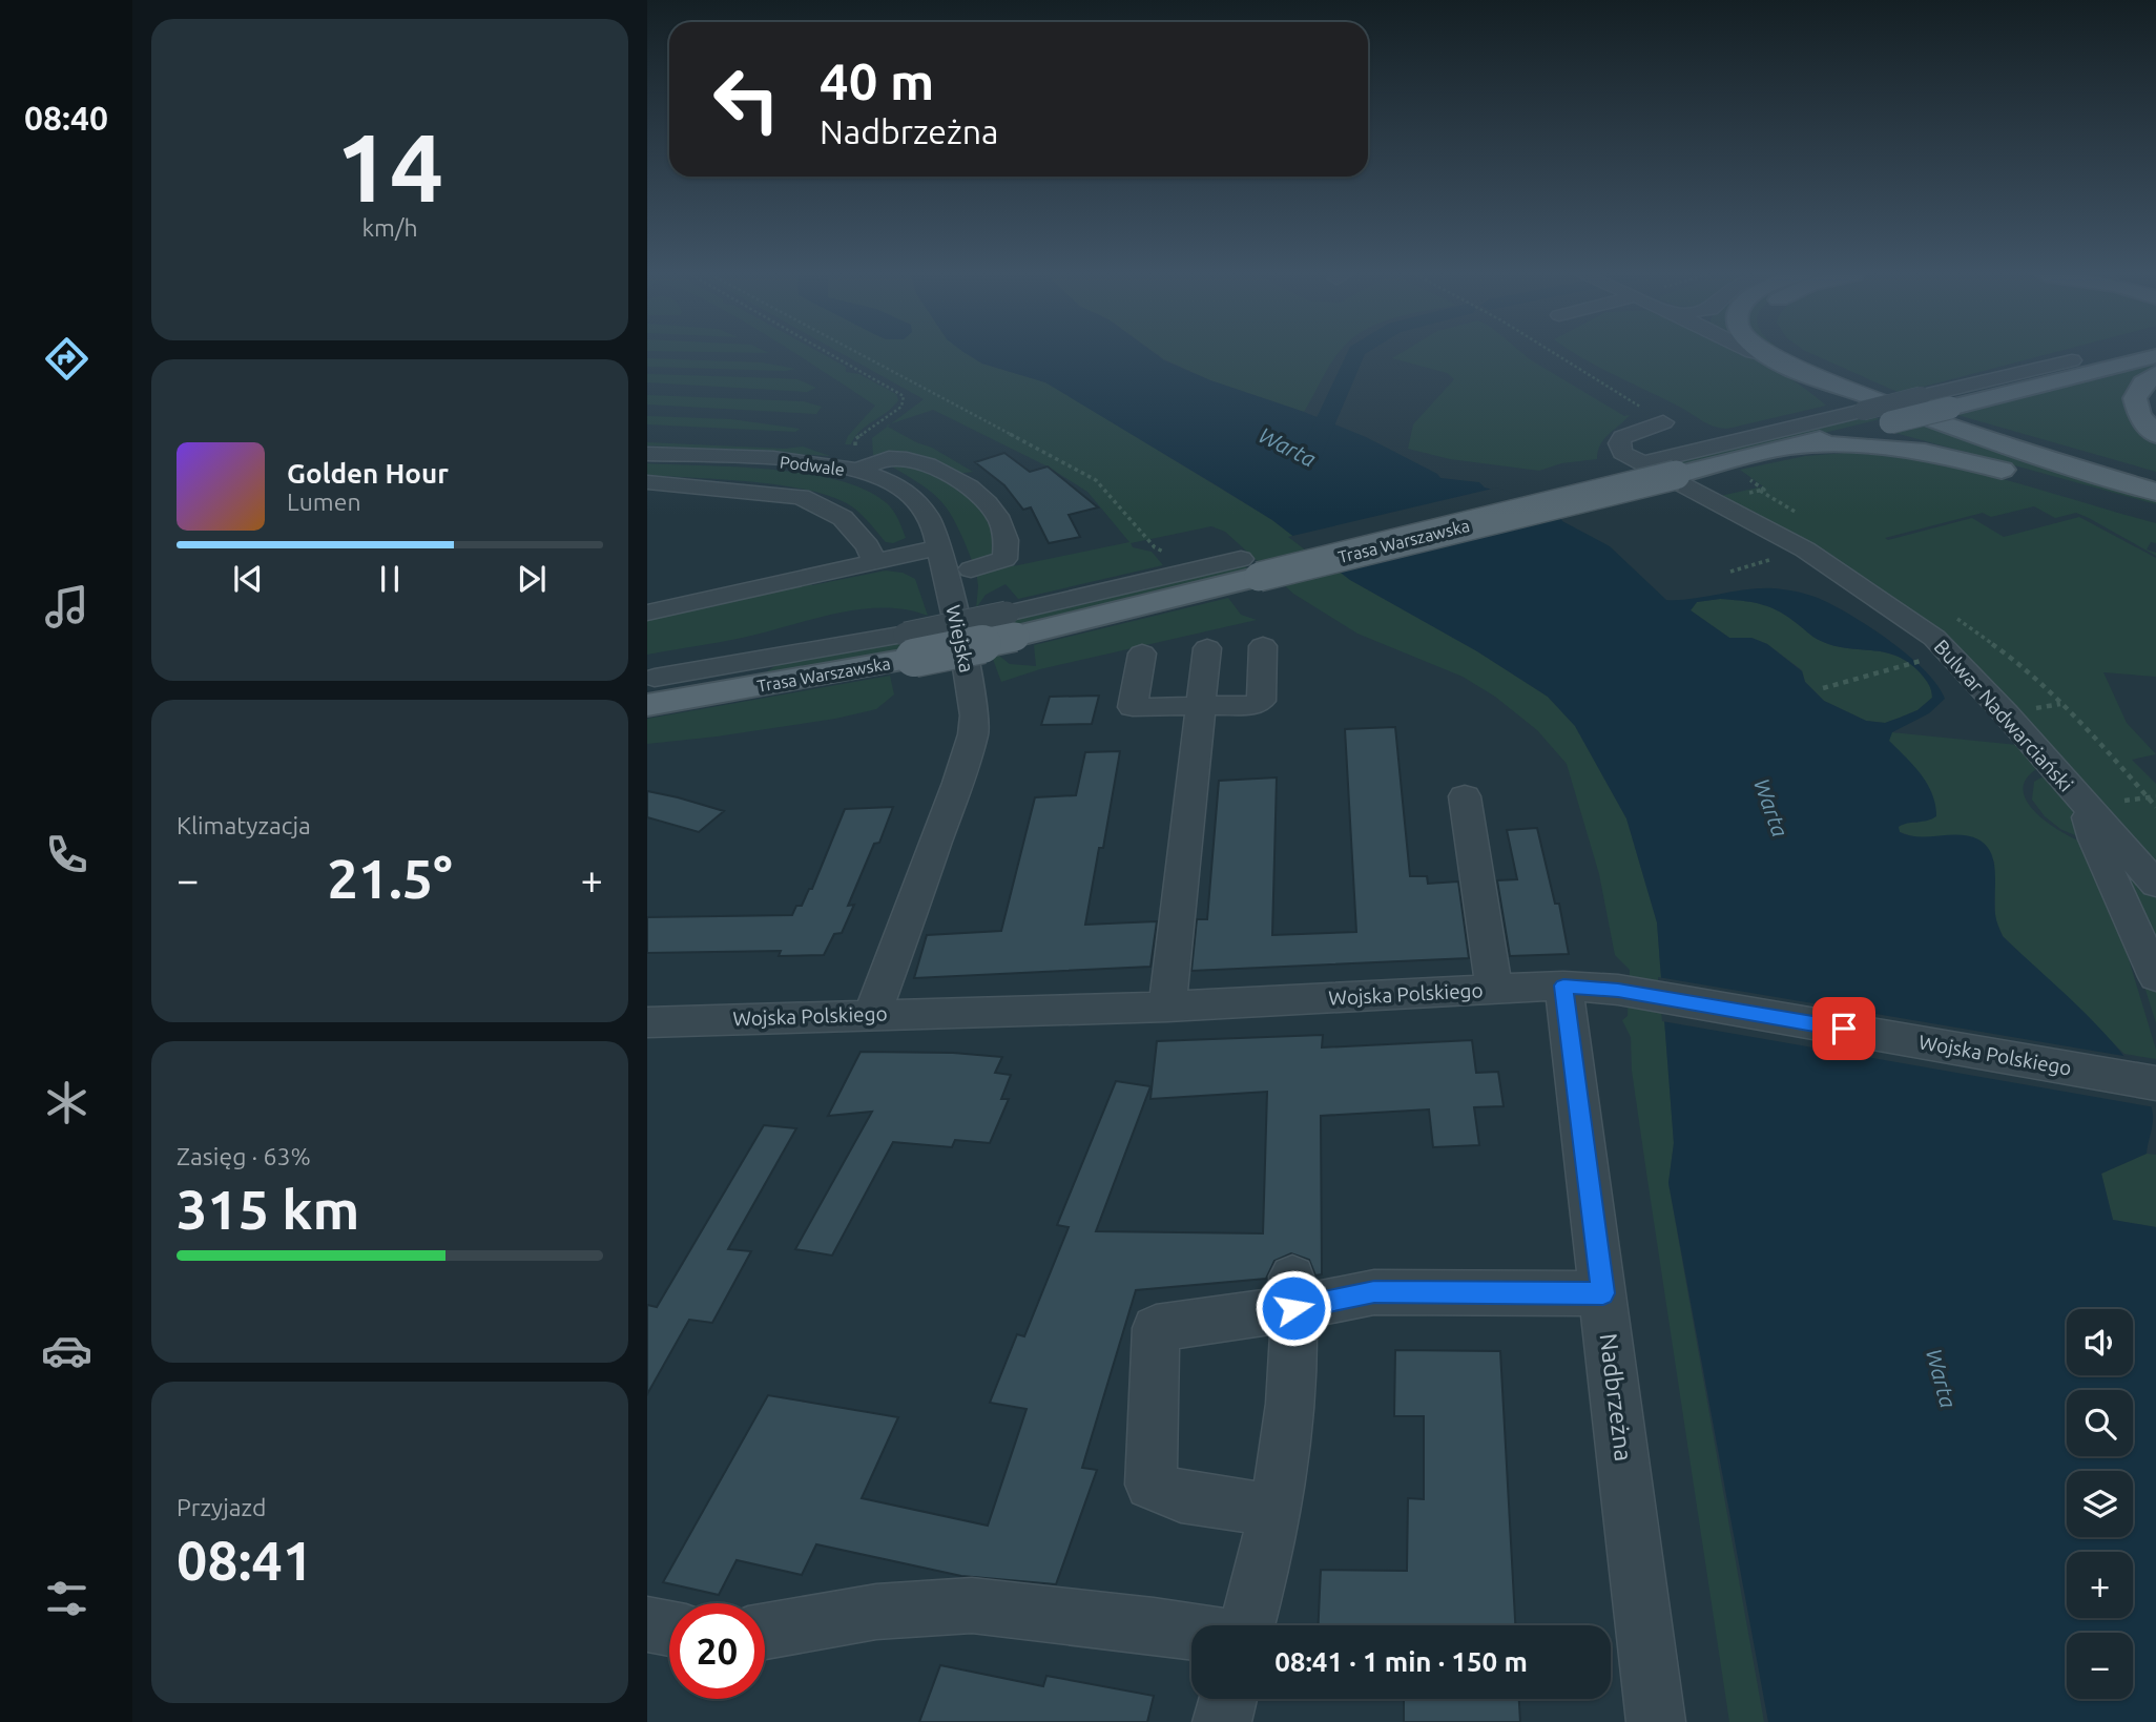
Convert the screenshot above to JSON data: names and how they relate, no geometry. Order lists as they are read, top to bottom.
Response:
{
  "streets": {
    "main road": ["Trasa Warszawska"],
    "street": [
      "Podwale",
      "Wiejska",
      "Bulwar Nadwarciański",
      "Wojska Polskiego",
      "Nadbrzeżna"
    ]
  },
  "crossings": [
    ["Podwale", "Wiejska"],
    ["Wiejska", "Wojska Polskiego"],
    ["Wojska Polskiego", "Nadbrzeżna"]
  ],
  "water": ["Warta"],
  "page": {
    "tabs": "08:40",
    "tile": [
      ["14", "km/h"],
      "Klimatyzacja",
      ["Zasięg · 63%", "315 km"],
      ["Przyjazd", "08:41"]
    ],
    "turn": ["40 m", "Nadbrzeżna"],
    "song": ["Golden Hour", "Lumen"],
    "heat": ["−", "21.5°", "+"],
    "map_buttons": ["+", "−"],
    "limit": "20",
    "trip": "08:41 · 1 min · 150 m"
  }
}
